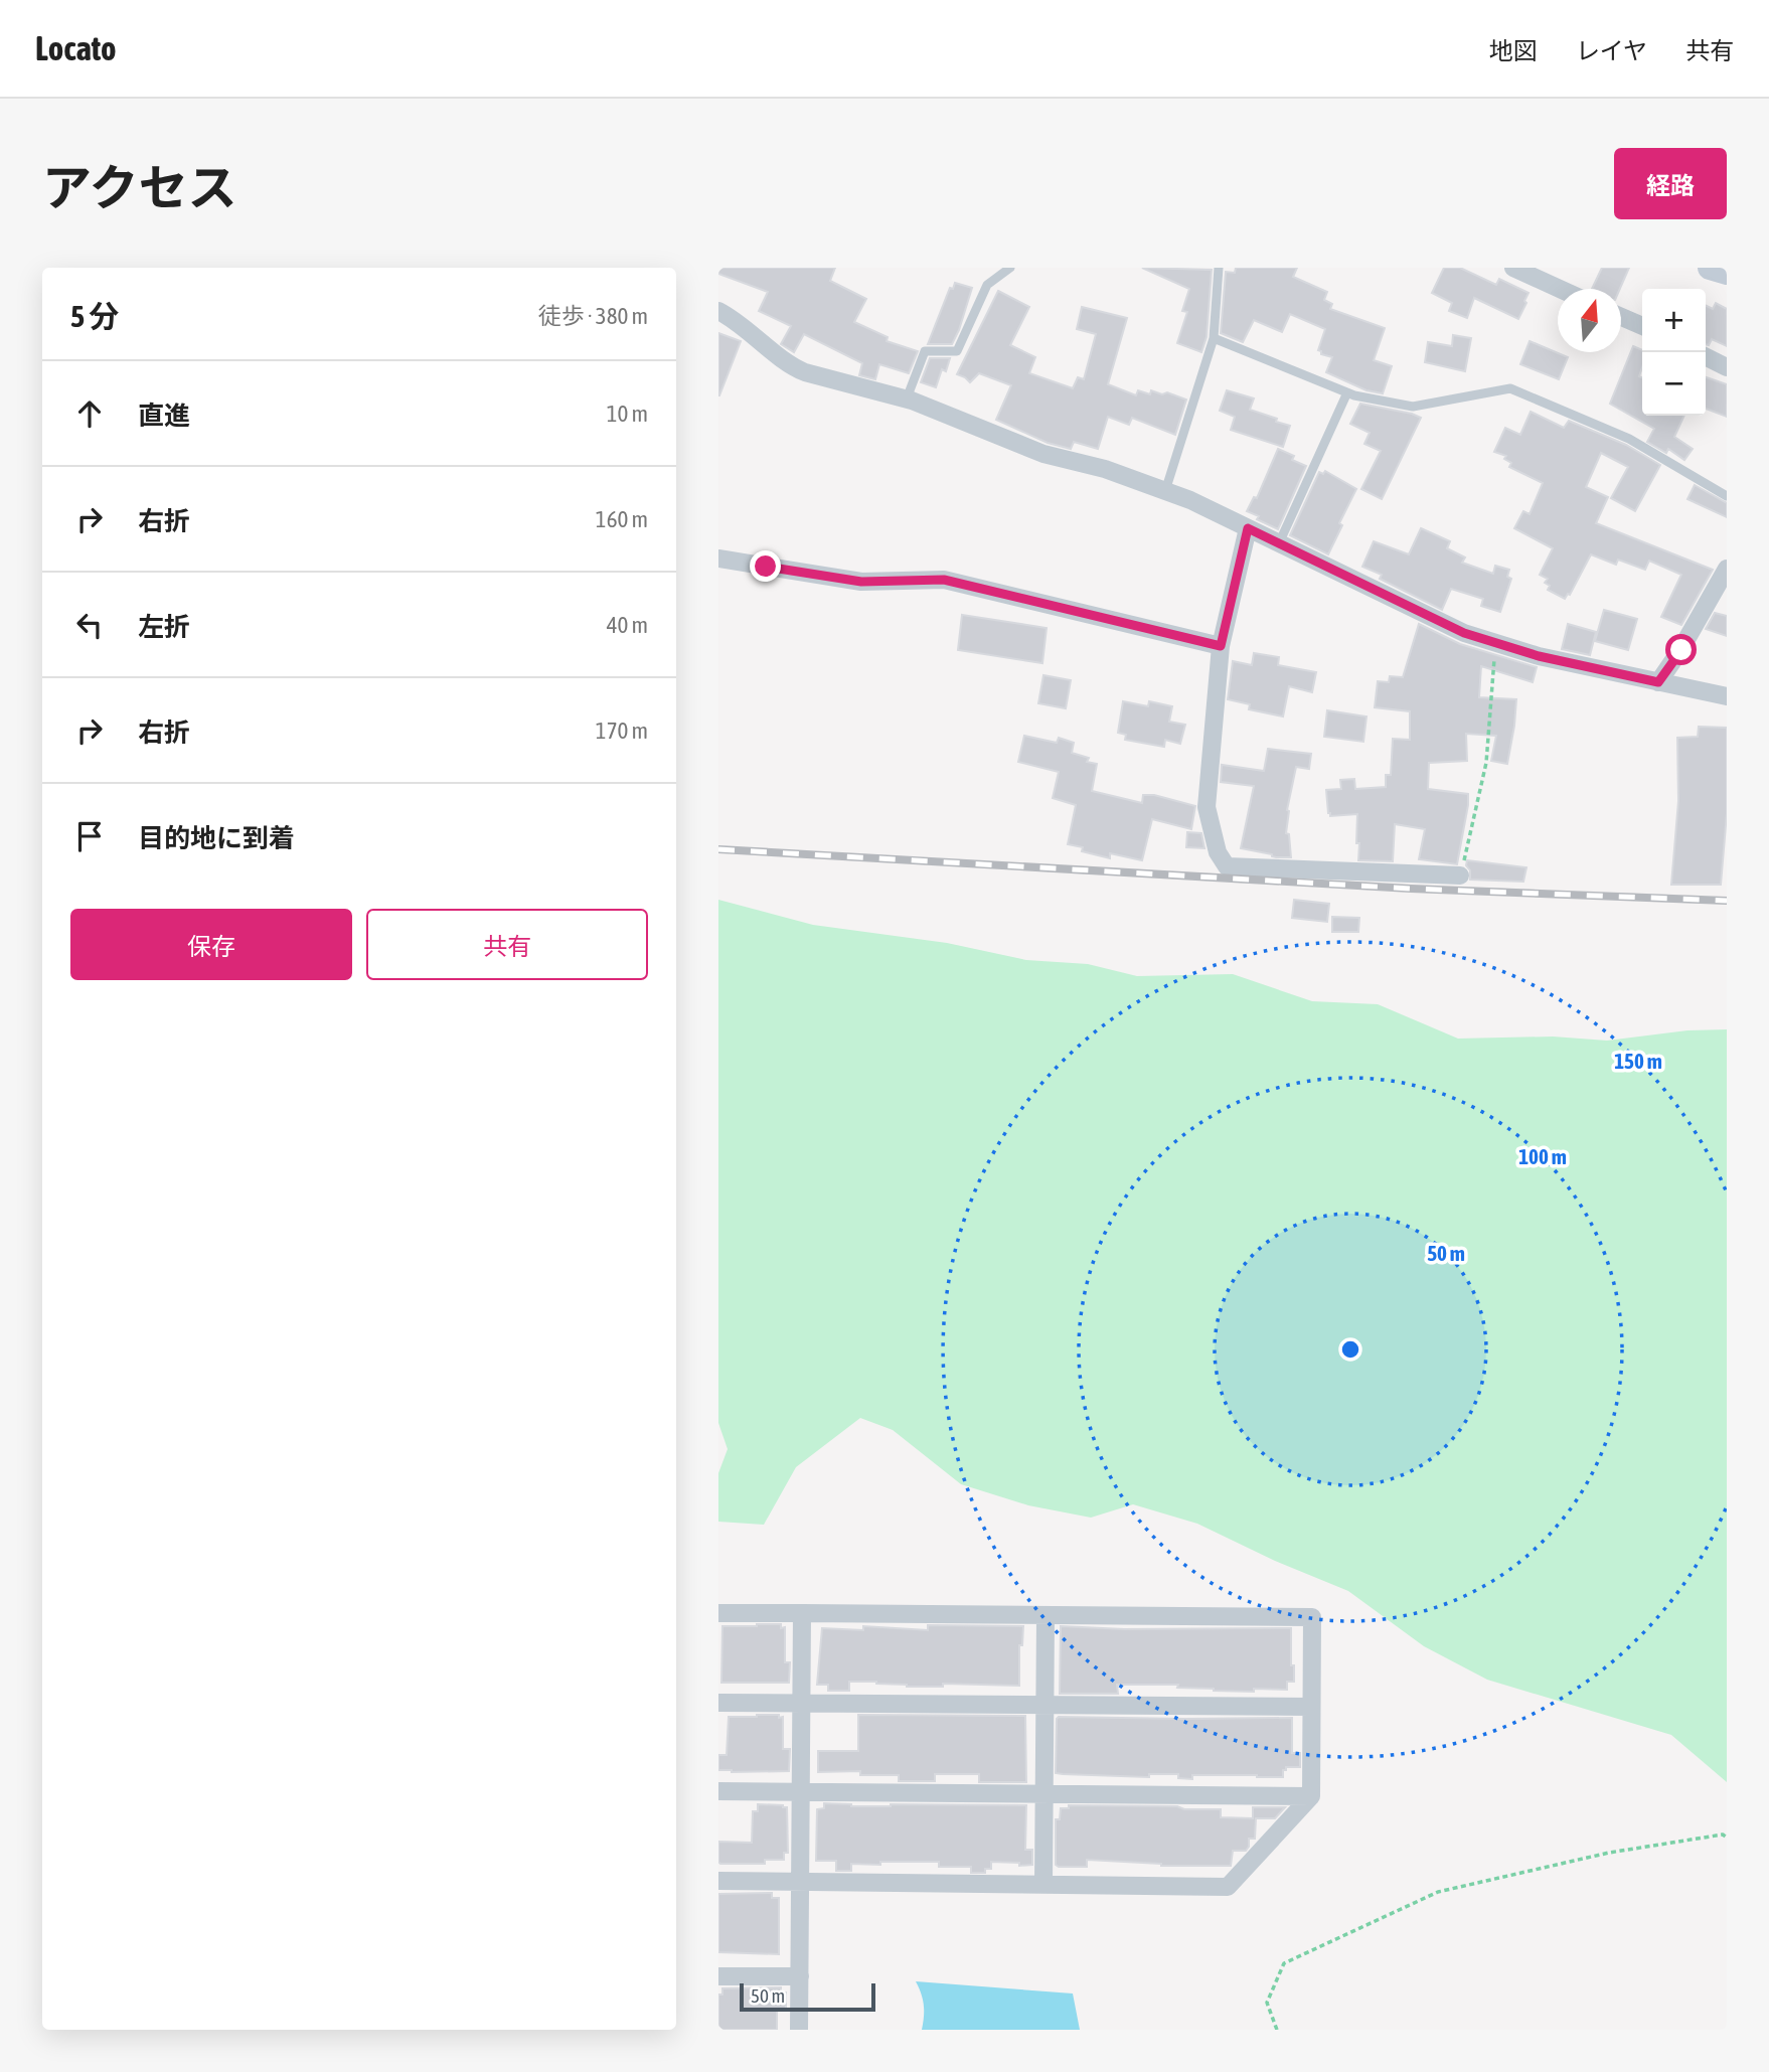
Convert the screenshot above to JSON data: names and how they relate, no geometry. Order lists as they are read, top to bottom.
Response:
{
  "scale_bar": "50 m",
  "north": "top",
  "page": {
    "header": "Locato",
    "nav": ["地図", "レイヤ", "共有"],
    "title": "アクセス",
    "buttons": [
      "経路",
      ["保存", "共有"]
    ],
    "heading": ["5 分", "徒歩 · 380 m"],
    "map_buttons": ["+", "−"],
    "list": [
      ["直進", "10 m"],
      ["右折", "160 m"],
      ["左折", "40 m"],
      ["右折", "170 m"],
      "目的地に到着"
    ],
    "scale": "50 m"
  },
  "rings": ["150 m", "100 m", "50 m"]
}
